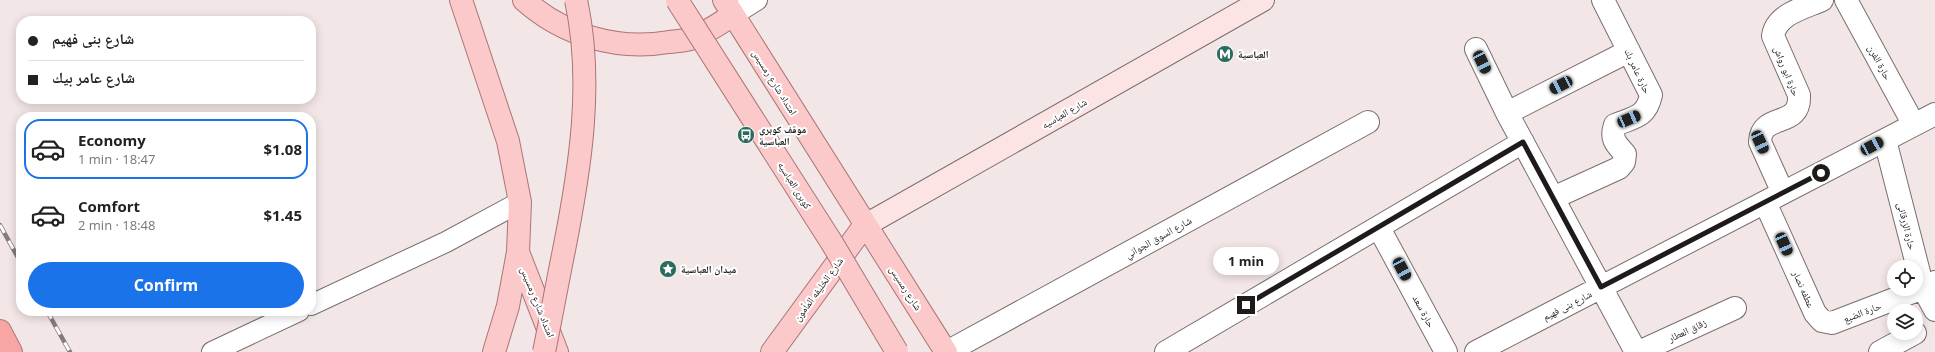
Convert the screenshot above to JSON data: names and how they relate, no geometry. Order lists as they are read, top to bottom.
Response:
{
  "streets": {
    "main road": [
      "امتداد شارع رمسيس",
      "شارع العباسيه",
      "كوبرى العباسيه",
      "شارع رمسيس",
      "شارع الخليفه المأمون"
    ],
    "street": [
      "حارة الفرن",
      "حارة عامر بك",
      "حارة ابو رواش",
      "حارة الزرقانى",
      "شارع السوق الجواني",
      "عطفه نصار",
      "شارع بنى فهيم",
      "حارة سعد",
      "حارة الضبع",
      "زقاق العطار"
    ]
  },
  "crossings": [
    ["حارة الفرن", "شارع بنى فهيم"],
    ["حارة ابو رواش", "عطفه نصار"],
    ["حارة ابو رواش", "شارع بنى فهيم"],
    ["امتداد شارع رمسيس", "شارع العباسيه"],
    ["امتداد شارع رمسيس", "شارع رمسيس"],
    ["امتداد شارع رمسيس", "شارع الخليفه المأمون"],
    ["شارع العباسيه", "شارع رمسيس"],
    ["شارع العباسيه", "شارع الخليفه المأمون"],
    ["حارة الزرقانى", "شارع بنى فهيم"],
    ["حارة الزرقانى", "حارة الضبع"],
    ["شارع السوق الجواني", "شارع رمسيس"],
    ["شارع رمسيس", "شارع الخليفه المأمون"],
    ["عطفه نصار", "شارع بنى فهيم"],
    ["عطفه نصار", "حارة الضبع"]
  ],
  "places": {
    "metro station": ["العباسية"],
    "bus stop": ["موقف كوبري العباسية"],
    "place": ["ميدان العباسية"]
  },
  "page": {
    "banner": ["شارع بنى فهيم", "شارع عامر بيك"],
    "list": [
      {
        "name": "Economy",
        "note": "1 min · 18:47",
        "value": "$1.08"
      },
      {
        "name": "Comfort",
        "note": "2 min · 18:48",
        "value": "$1.45"
      }
    ],
    "bubble": "1 min",
    "buttons": "Confirm"
  }
}
